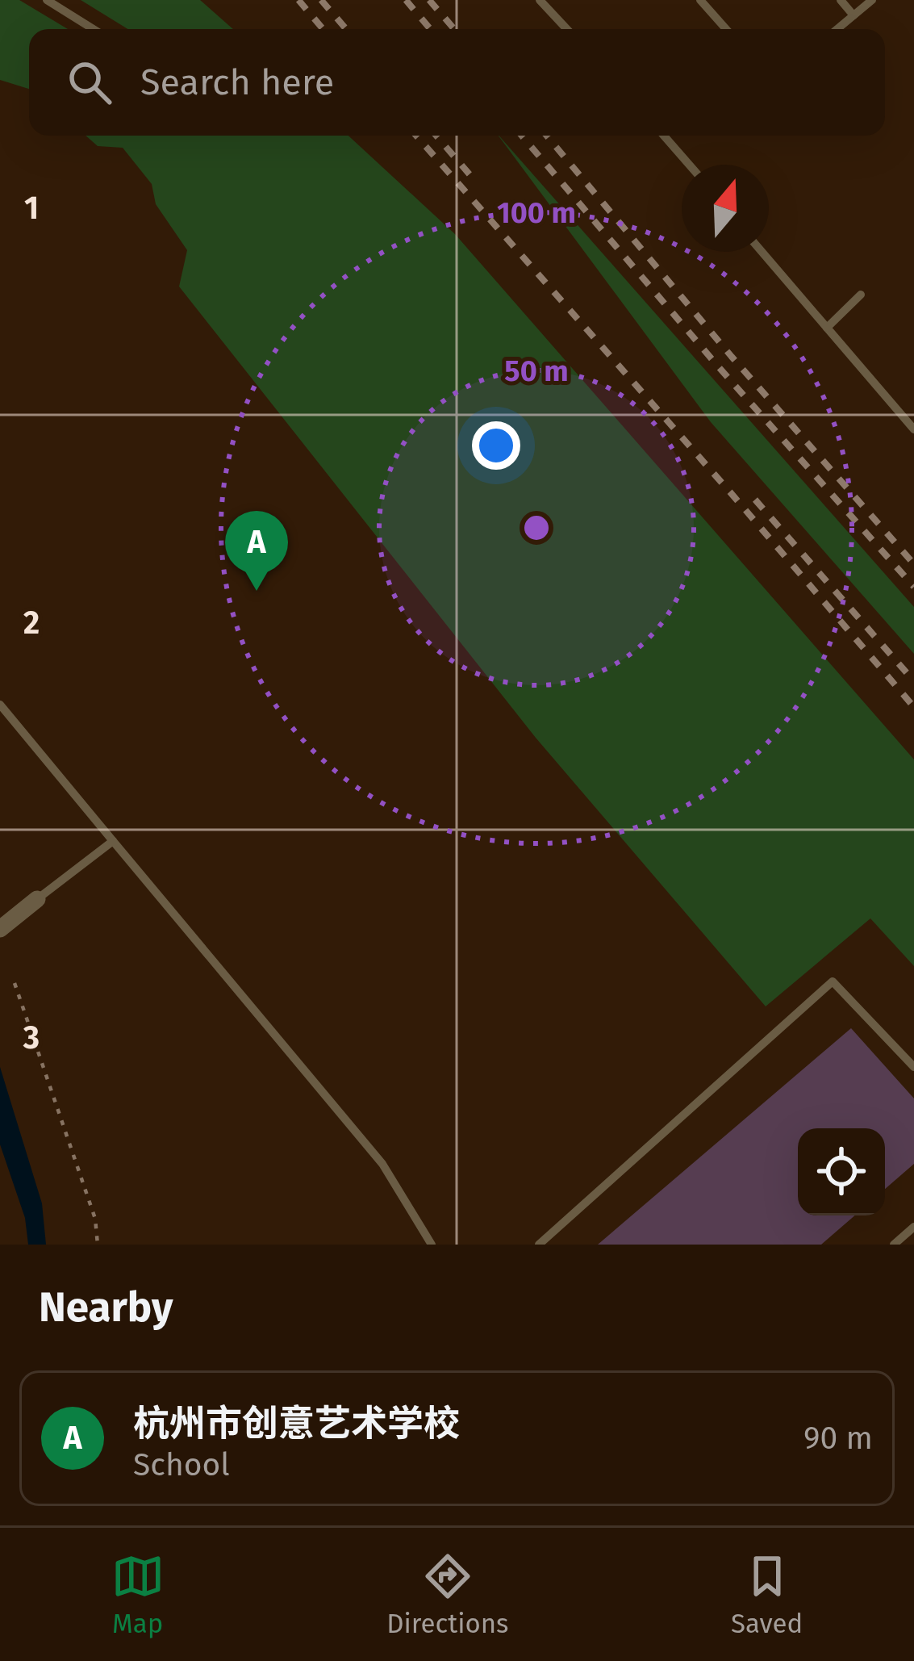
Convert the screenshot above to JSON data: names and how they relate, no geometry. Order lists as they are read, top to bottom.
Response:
{
  "north": "top",
  "page": {
    "search": "Search here",
    "pins": "A",
    "heading": "Nearby",
    "list": [
      {
        "mark": "A",
        "name": "杭州市创意艺术学校",
        "note": "School",
        "value": "90 m"
      }
    ],
    "nav": ["Map", "Directions", "Saved"]
  },
  "grid": {
    "rows": ["1", "2", "3"]
  },
  "rings": ["100 m", "50 m"]
}
